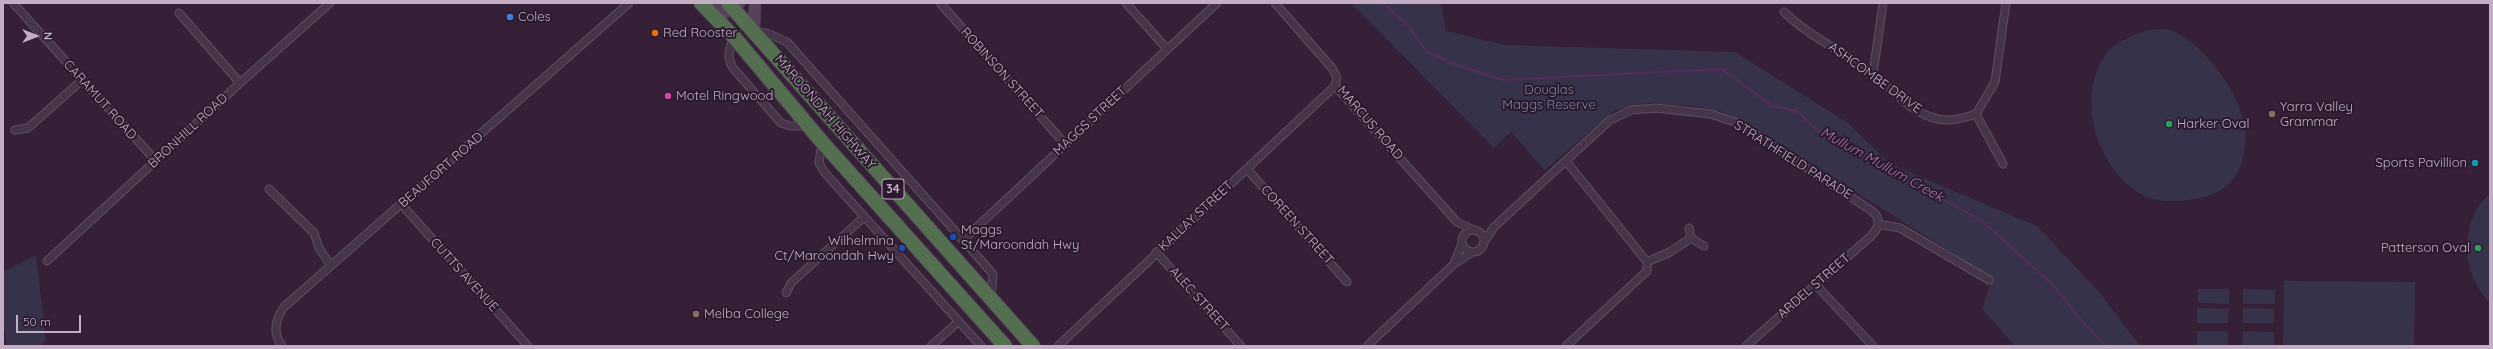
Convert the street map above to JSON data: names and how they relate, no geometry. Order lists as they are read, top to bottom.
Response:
{
  "streets": {
    "highway": ["MAROONDAH HIGHWAY", "34"],
    "street": [
      "ROBINSON STREET",
      "ASHCOMBE DRIVE",
      "CARAMUT ROAD",
      "MAGGS STREET",
      "MARCUS ROAD",
      "BRONHILL ROAD",
      "STRATHFIELD PARADE",
      "BEAUFORT ROAD",
      "KALLAY STREET",
      "COREEN STREET",
      "CUTTS AVENUE",
      "ARDEL STREET",
      "ALEC STREET"
    ]
  },
  "crossings": [
    ["ROBINSON STREET", "MAGGS STREET"],
    ["CARAMUT ROAD", "BRONHILL ROAD"],
    ["MARCUS ROAD", "STRATHFIELD PARADE"],
    ["MARCUS ROAD", "KALLAY STREET"],
    ["STRATHFIELD PARADE", "ARDEL STREET"],
    ["BEAUFORT ROAD", "CUTTS AVENUE"],
    ["KALLAY STREET", "COREEN STREET"],
    ["KALLAY STREET", "ALEC STREET"]
  ],
  "water": ["Mullum Mullum Creek"],
  "parks": ["Douglas Maggs Reserve"],
  "places": [
    "Coles",
    "Red Rooster",
    "Motel Ringwood",
    "Yarra Valley Grammar",
    "Harker Oval",
    "Sports Pavillion",
    "Maggs St/Maroondah Hwy",
    "Wilhelmina Ct/Maroondah Hwy",
    "Patterson Oval",
    "Melba College"
  ],
  "scale_bar": "50 m",
  "north": "right"
}
